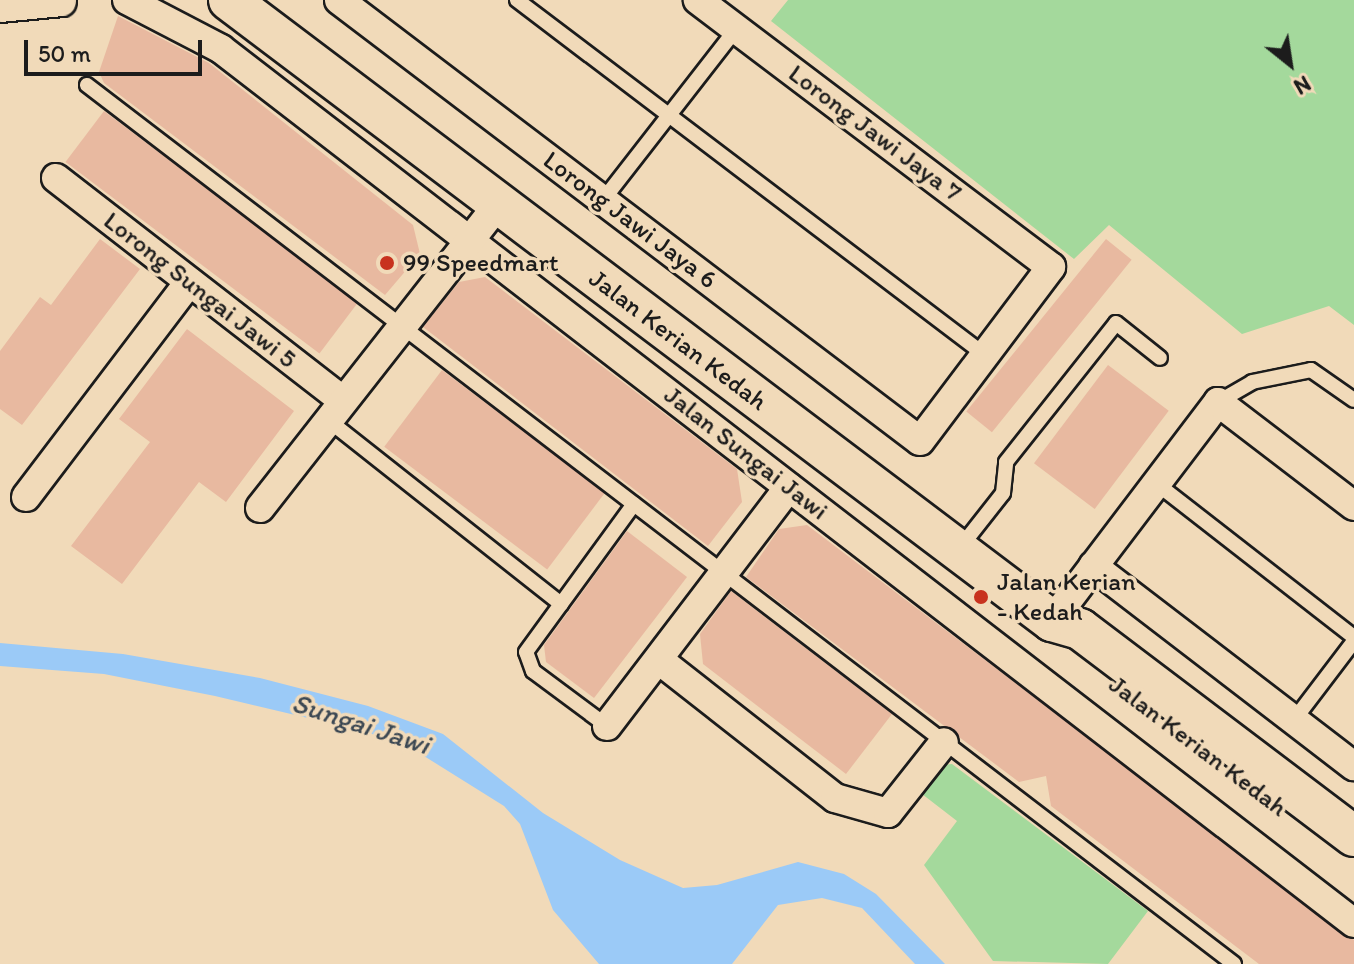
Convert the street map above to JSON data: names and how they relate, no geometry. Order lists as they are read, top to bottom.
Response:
{
  "streets": {
    "main road": ["Jalan Kerian Kedah"],
    "street": [
      "Lorong Jawi Jaya 7",
      "Lorong Jawi Jaya 6",
      "Lorong Sungai Jawi 5",
      "Jalan Sungai Jawi"
    ]
  },
  "crossings": [
    ["Lorong Jawi Jaya 7", "Lorong Jawi Jaya 6"]
  ],
  "water": ["Sungai Jawi"],
  "places": ["99 Speedmart", "Jalan Kerian - Kedah"],
  "scale_bar": "50 m",
  "north": "bottom right"
}
